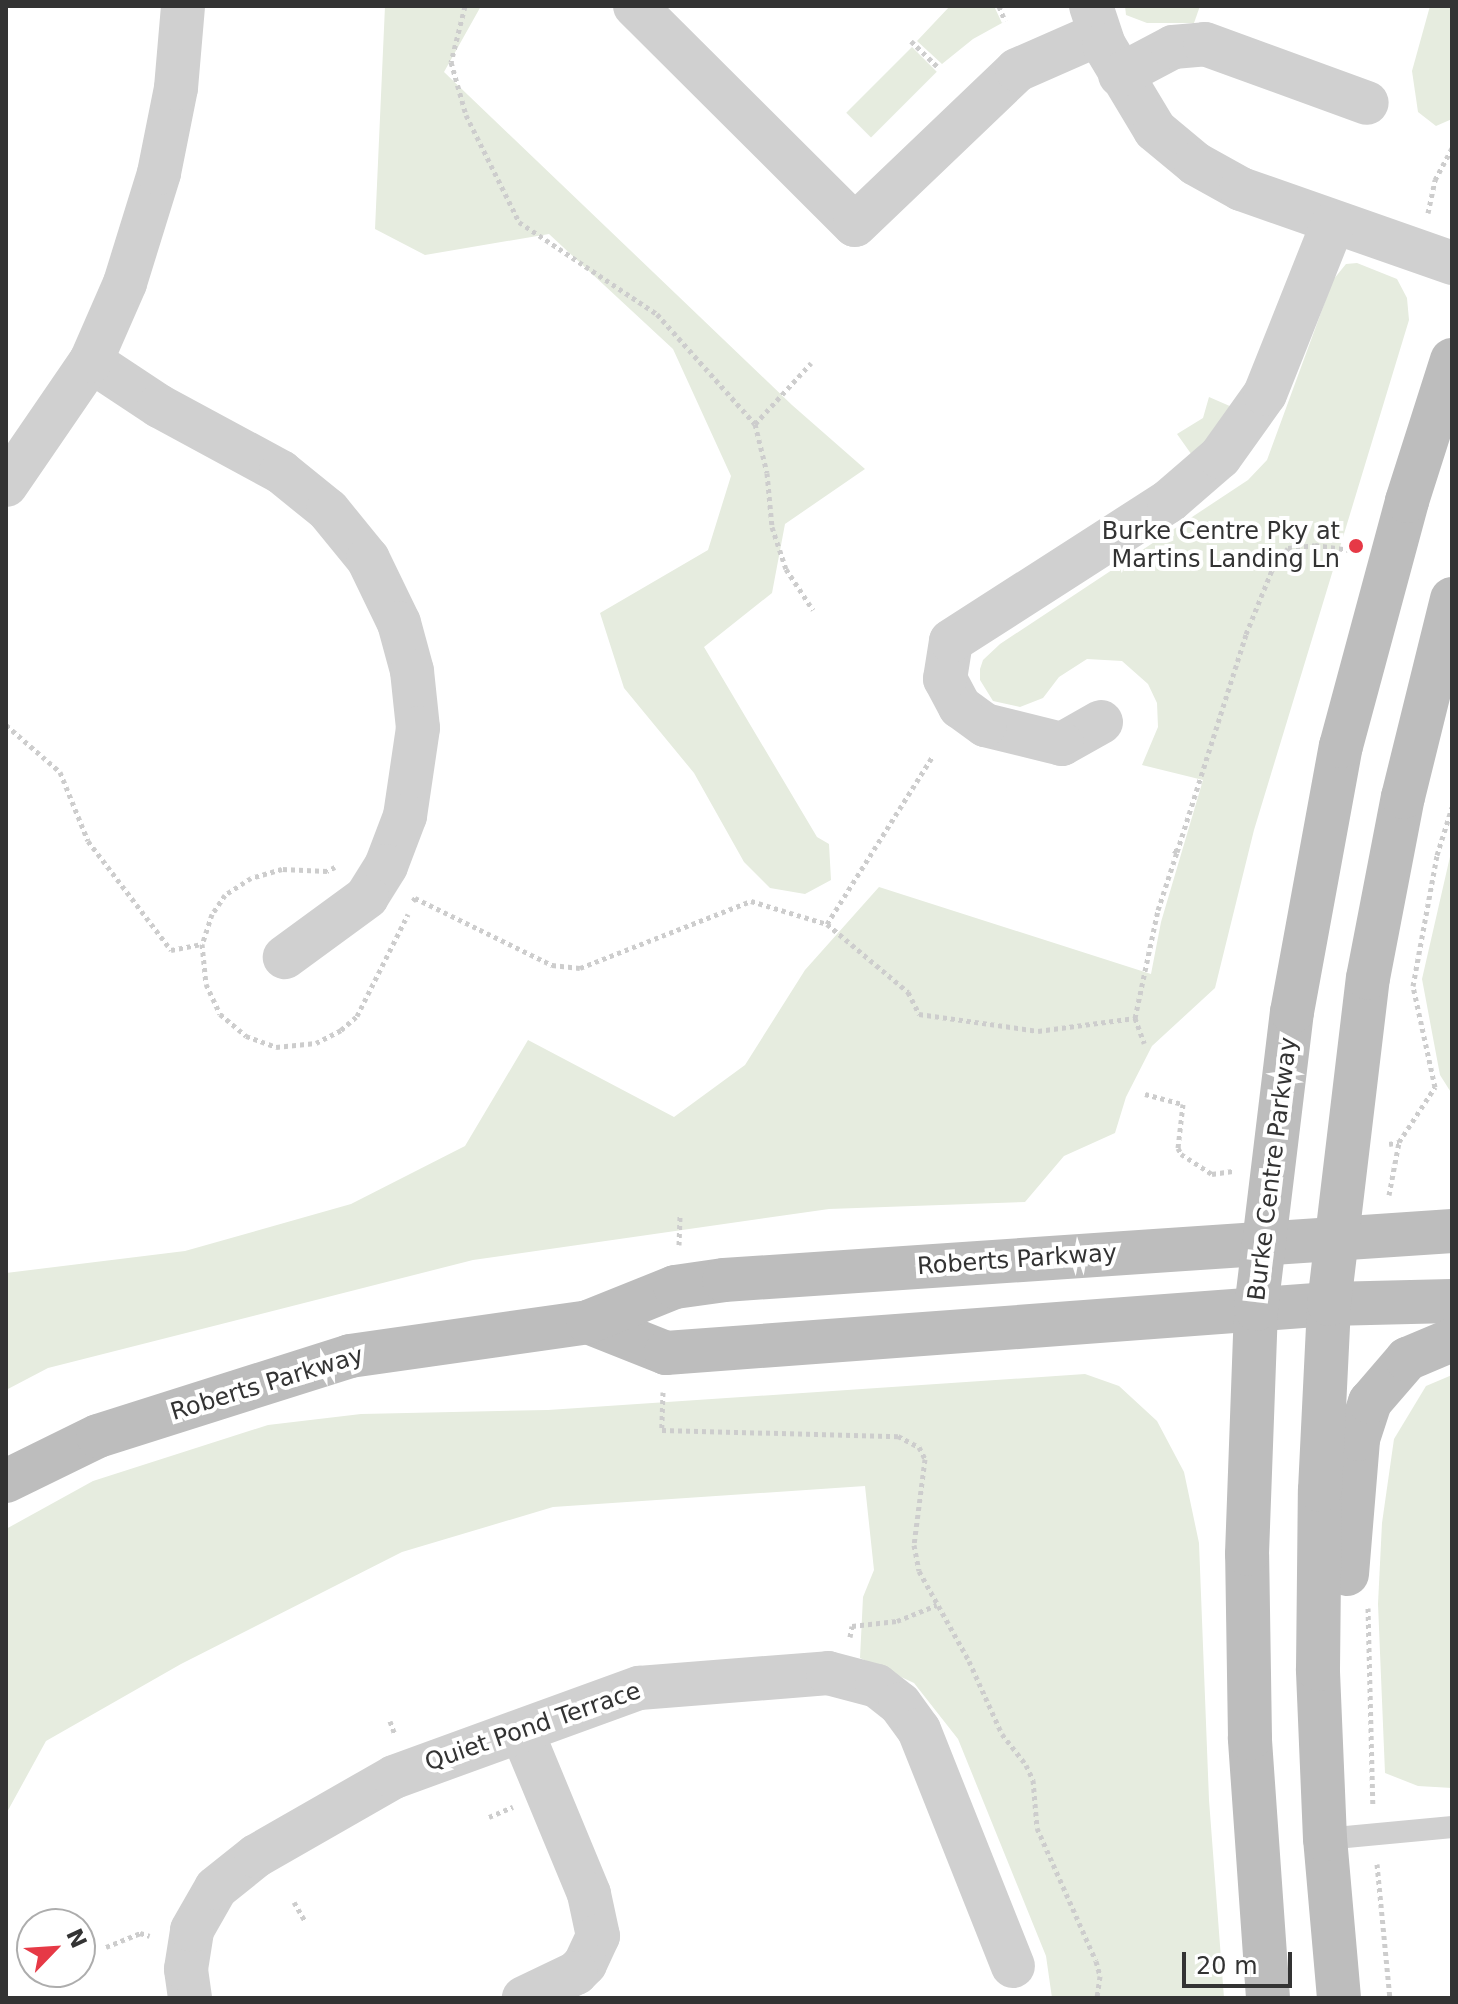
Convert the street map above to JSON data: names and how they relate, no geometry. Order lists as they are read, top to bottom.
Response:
{
  "streets": {
    "main road": ["Burke Centre Parkway", "Roberts Parkway"],
    "street": ["Quiet Pond Terrace"]
  },
  "crossings": [
    ["Burke Centre Parkway", "Roberts Parkway"]
  ],
  "places": ["Burke Centre Pky at Martins Landing Ln"],
  "scale_bar": "20 m",
  "north": "top right"
}
